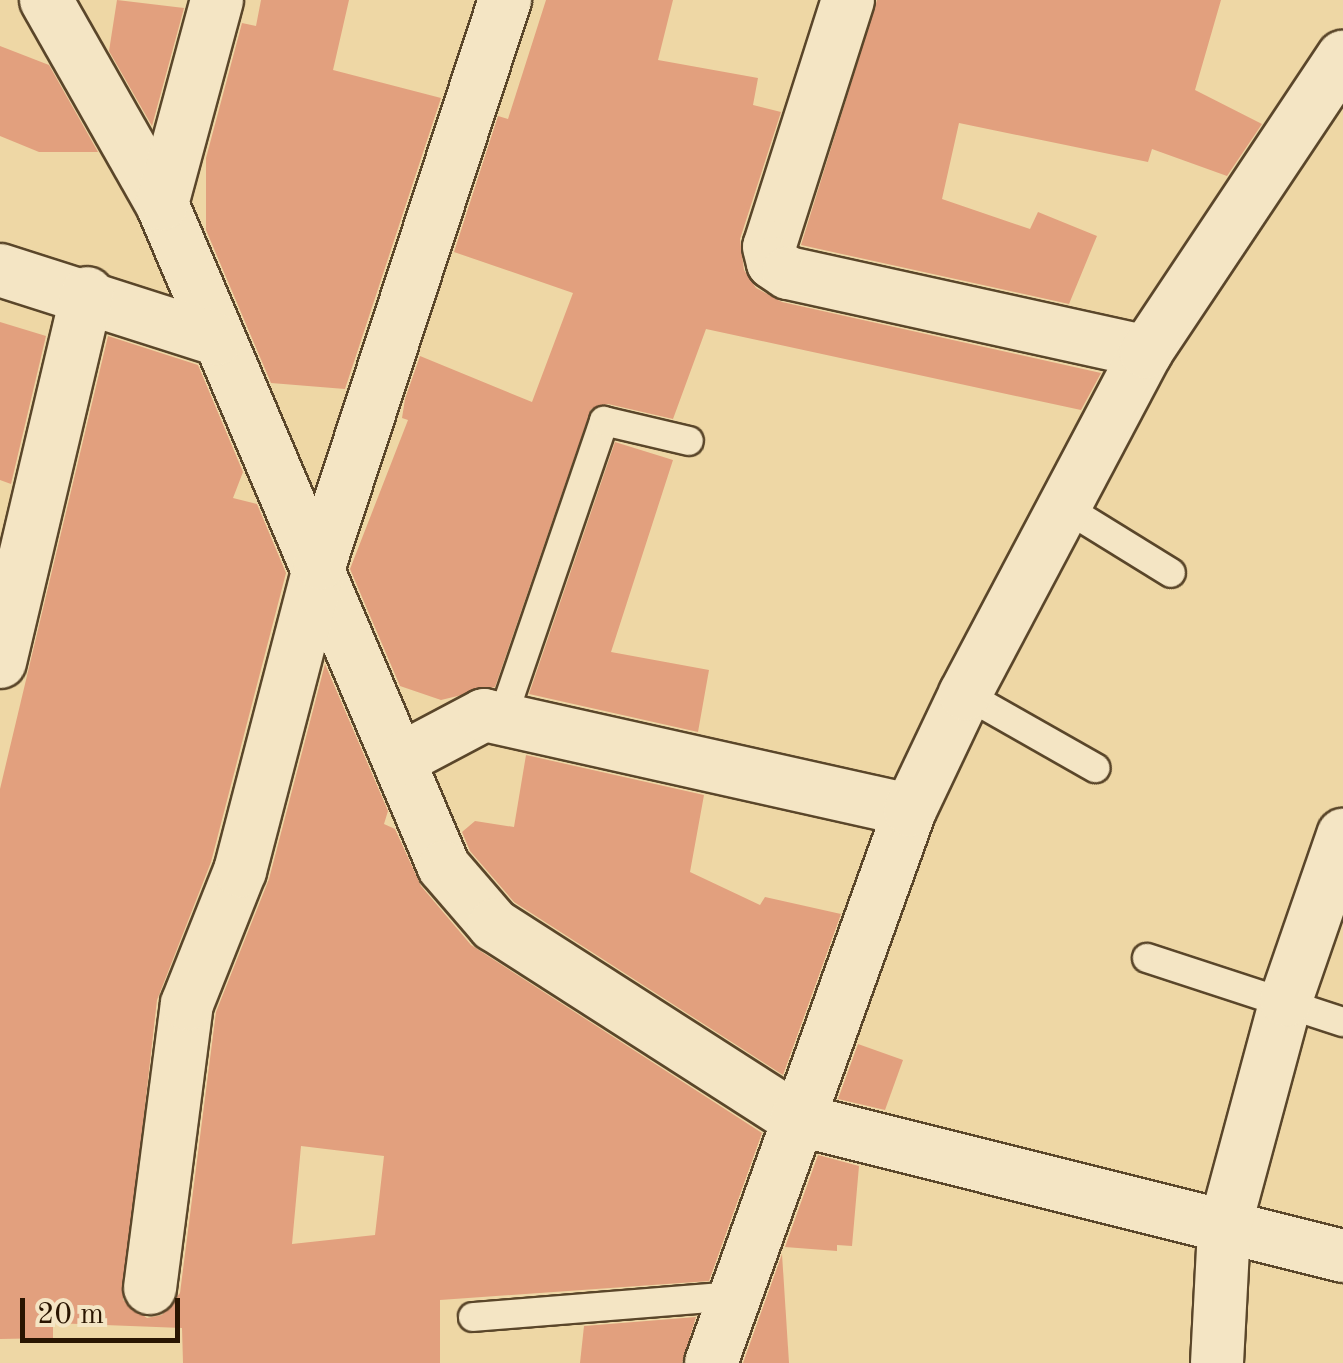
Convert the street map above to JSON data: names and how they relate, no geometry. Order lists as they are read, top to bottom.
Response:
{
  "scale_bar": "20 m"
}
